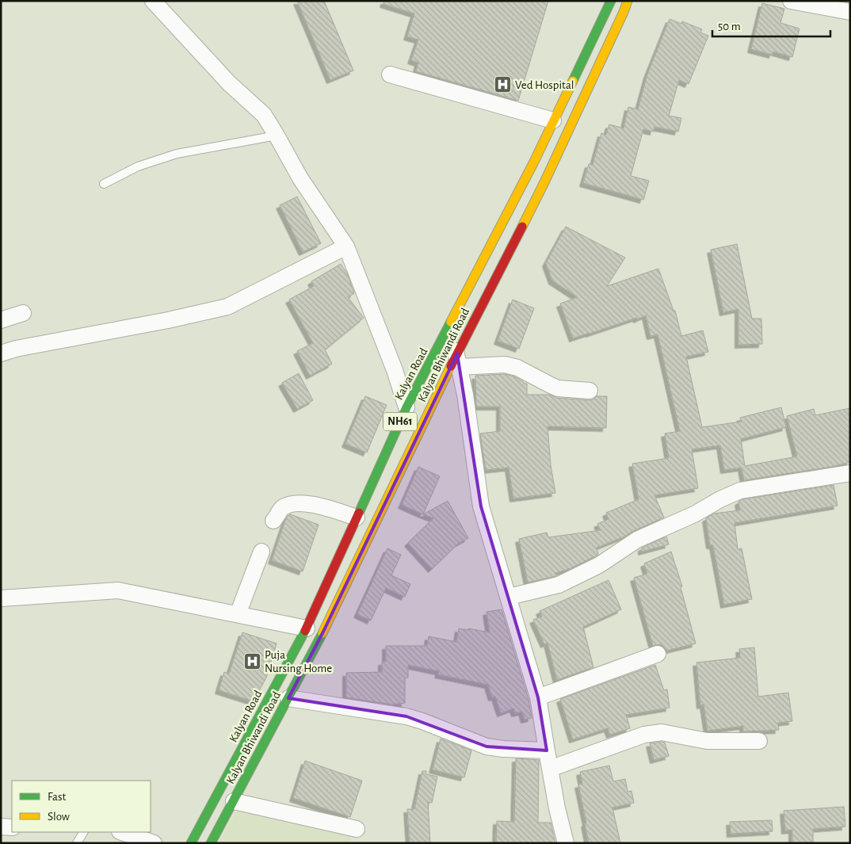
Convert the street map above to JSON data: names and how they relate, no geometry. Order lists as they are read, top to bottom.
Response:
{
  "streets": {
    "highway": ["Kalyan Bhiwandi Road", "Kalyan Road", "NH61"]
  },
  "places": {
    "hospital": ["Ved Hospital", "Puja Nursing Home"]
  },
  "legend": ["Fast", "Slow"],
  "scale_bar": "50 m"
}
